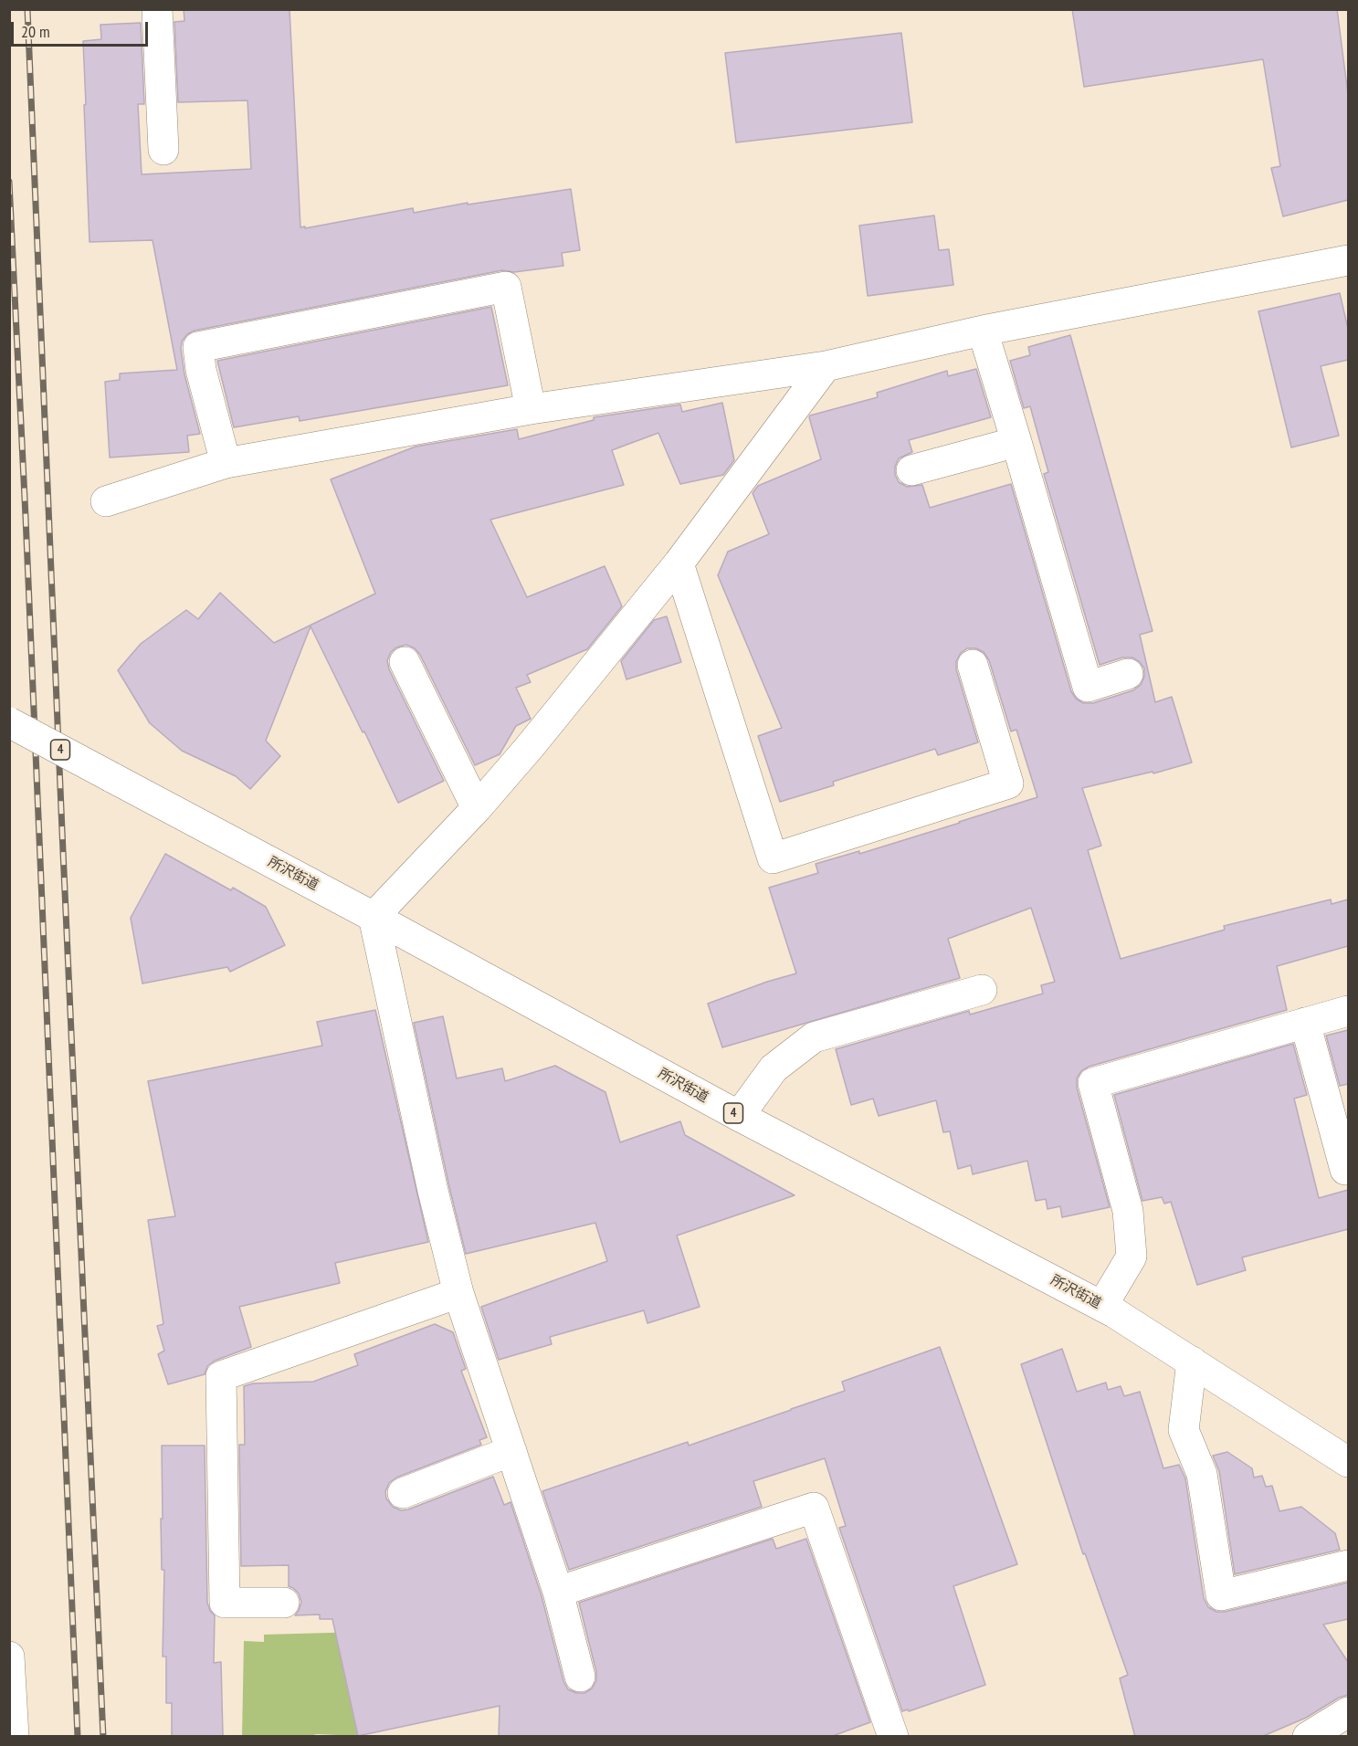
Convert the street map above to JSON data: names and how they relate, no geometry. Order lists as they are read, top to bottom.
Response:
{
  "streets": {
    "street": ["4", "所沢街道"]
  },
  "scale_bar": "20 m"
}
